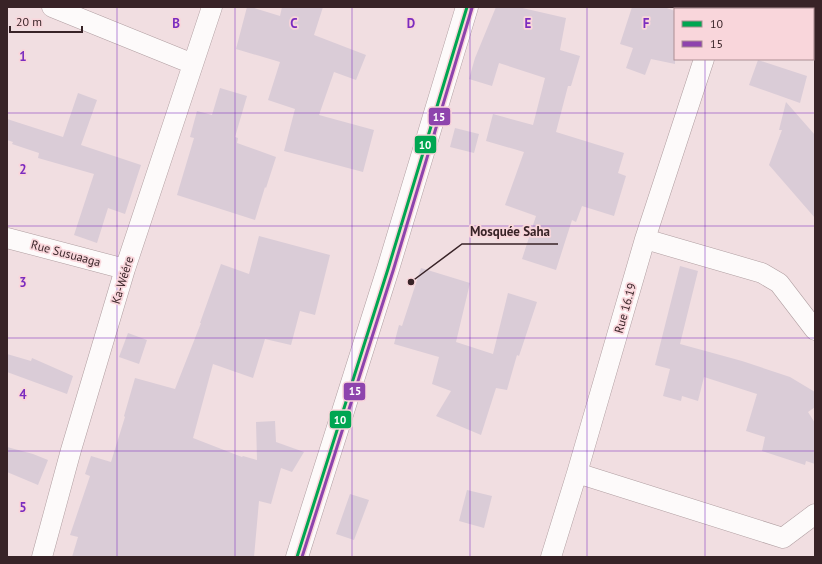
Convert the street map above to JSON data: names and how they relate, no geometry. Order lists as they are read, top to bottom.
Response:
{
  "streets": {
    "street": ["Rue Susuaaga", "Ka-Wéére", "Rue 16.19"]
  },
  "crossings": [
    ["Rue Susuaaga", "Ka-Wéére"]
  ],
  "places": ["Mosquée Saha"],
  "lines": ["transit line 10", "transit line 15"],
  "legend": ["10", "15"],
  "scale_bar": "20 m",
  "grid": {
    "columns": [
      "B",
      "C",
      "D",
      "E",
      "F"
    ],
    "rows": [
      "1",
      "2",
      "3",
      "4",
      "5"
    ]
  }
}
